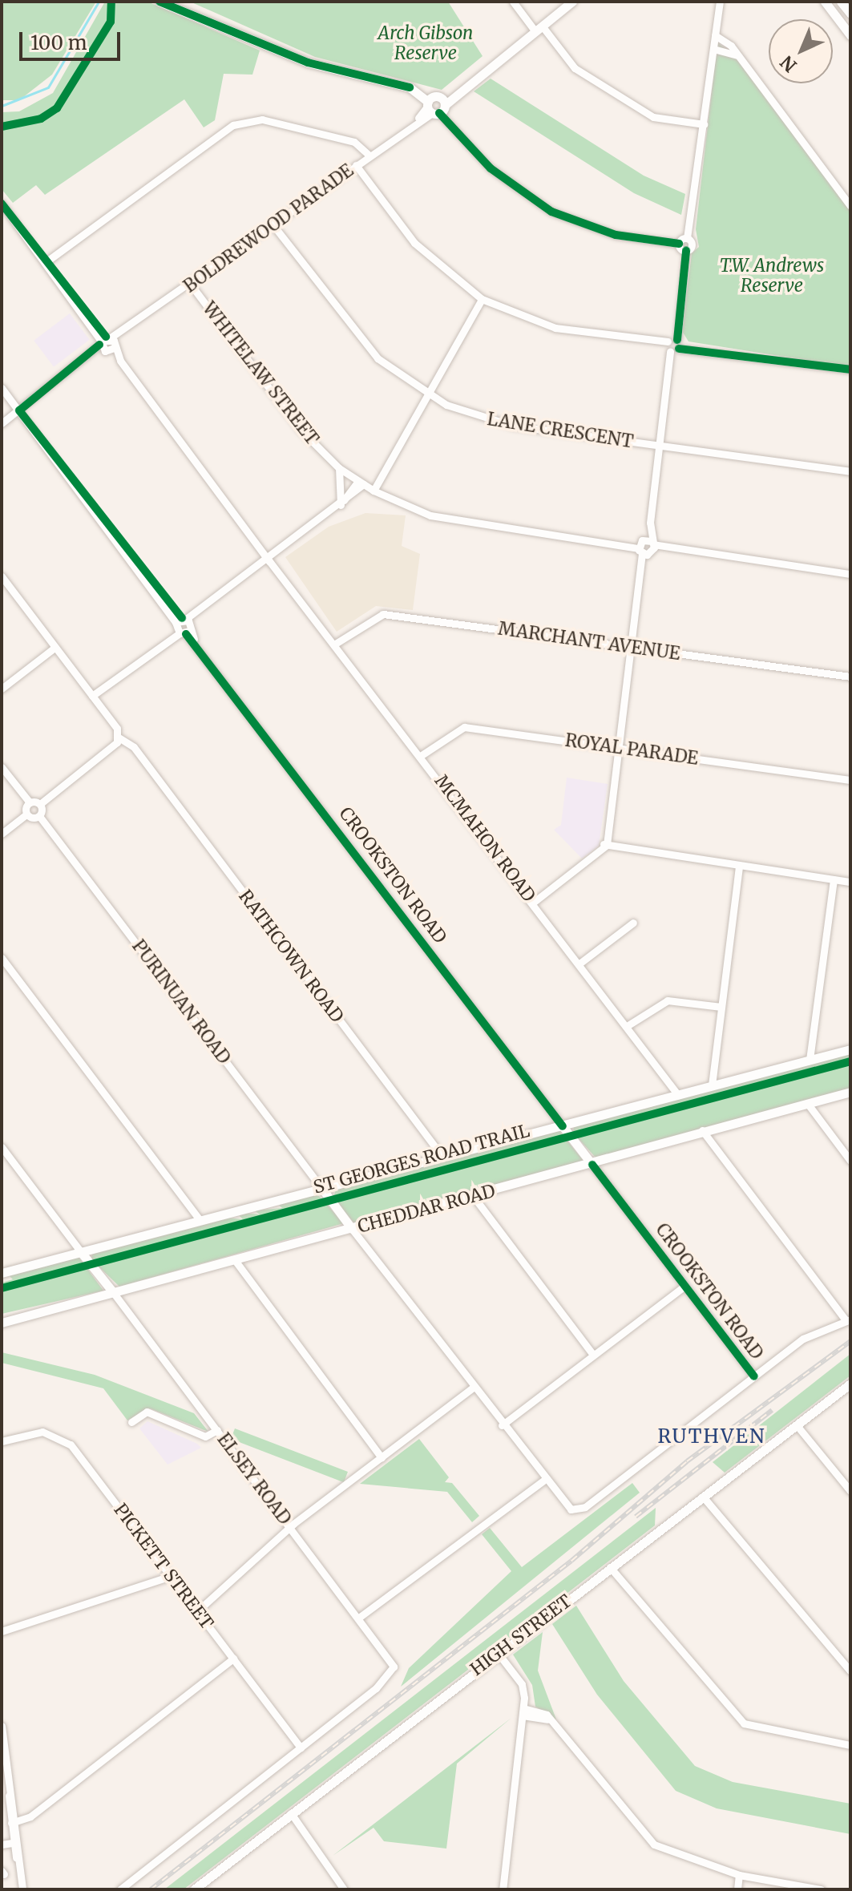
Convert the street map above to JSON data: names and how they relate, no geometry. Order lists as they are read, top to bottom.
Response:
{
  "streets": {
    "main road": ["BOLDREWOOD PARADE", "CHEDDAR ROAD", "HIGH STREET"],
    "street": [
      "WHITELAW STREET",
      "LANE CRESCENT",
      "MARCHANT AVENUE",
      "ROYAL PARADE",
      "MCMAHON ROAD",
      "CROOKSTON ROAD",
      "RATHCOWN ROAD",
      "PURINUAN ROAD",
      "ELSEY ROAD",
      "PICKETT STREET"
    ],
    "cycle path": ["ST GEORGES ROAD TRAIL"]
  },
  "crossings": [
    ["BOLDREWOOD PARADE", "WHITELAW STREET"],
    ["BOLDREWOOD PARADE", "LANE CRESCENT"],
    ["BOLDREWOOD PARADE", "MCMAHON ROAD"],
    ["BOLDREWOOD PARADE", "CROOKSTON ROAD"],
    ["MARCHANT AVENUE", "MCMAHON ROAD"],
    ["ROYAL PARADE", "MCMAHON ROAD"],
    ["CROOKSTON ROAD", "CHEDDAR ROAD"],
    ["CHEDDAR ROAD", "ELSEY ROAD"],
    ["ELSEY ROAD", "PICKETT STREET"]
  ],
  "districts": ["RUTHVEN"],
  "parks": ["Arch Gibson Reserve", "T.W. Andrews Reserve"],
  "scale_bar": "100 m",
  "north": "bottom left"
}
